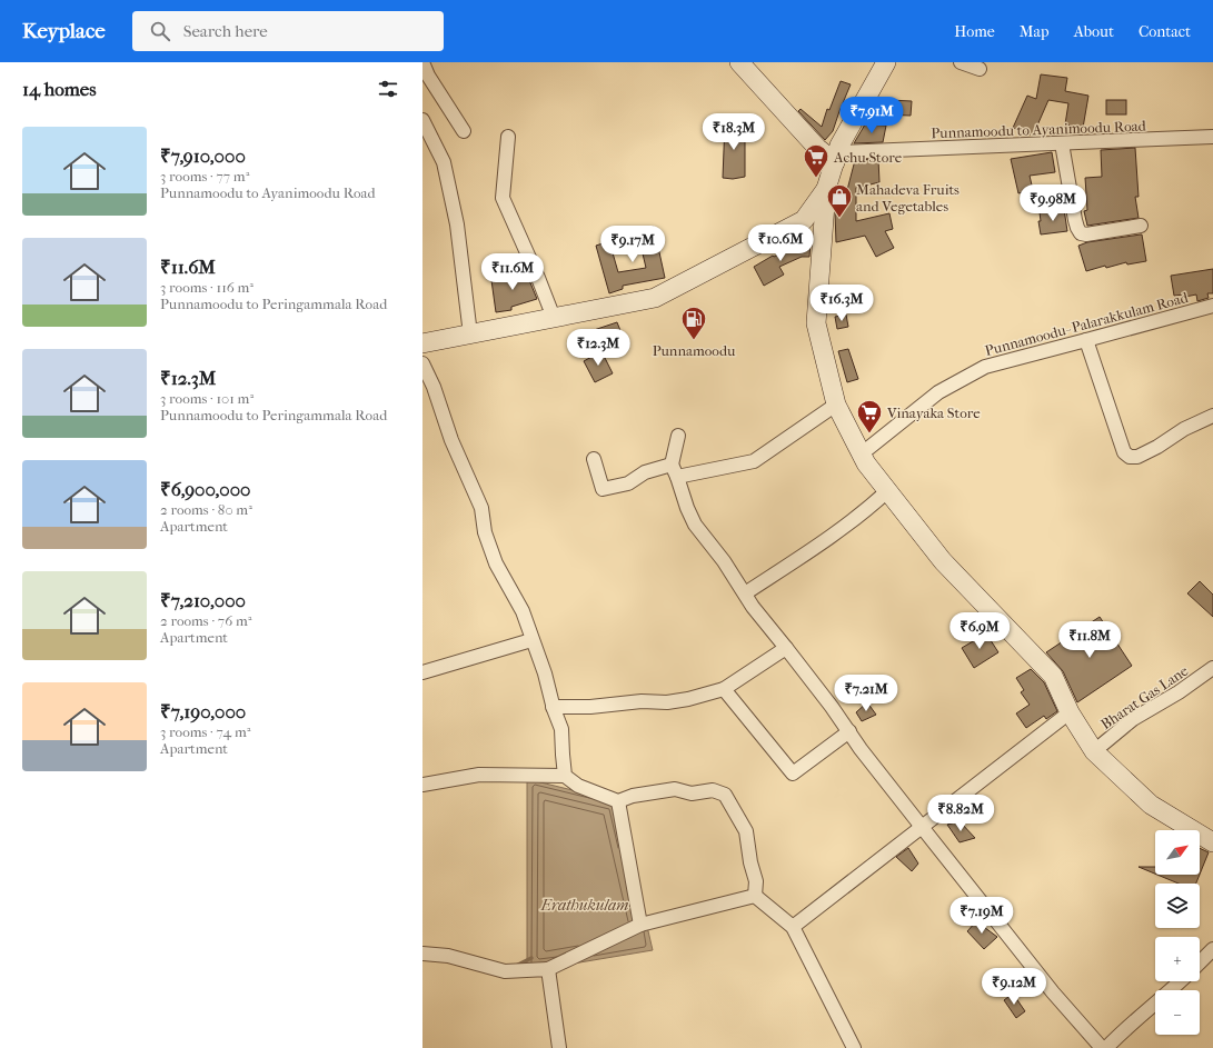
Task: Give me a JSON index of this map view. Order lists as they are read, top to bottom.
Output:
{
  "streets": {
    "street": ["Punnamoodu to Ayanimoodu Road", "Punnamoodu- Palarakkulam Road", "Bharat Gas Lane"]
  },
  "water": ["Erathukulam"],
  "places": {
    "supermarket": ["Achu Store", "Vinayaka Store"],
    "shop": ["Mahadeva Fruits and Vegetables"],
    "fuel station": ["Punnamoodu"]
  },
  "north": "top right",
  "page": {
    "header": "Keyplace",
    "search": "Search here",
    "nav": [
      "Home",
      "Map",
      "About",
      "Contact"
    ],
    "heading": "14 homes",
    "price": [
      "₹7.91M",
      "₹18.3M",
      "₹9.98M",
      "₹10.6M",
      "₹9.17M",
      "₹11.6M",
      "₹16.3M",
      "₹12.3M",
      "₹6.9M",
      "₹11.8M",
      "₹7.21M",
      "₹8.82M",
      "₹7.19M",
      "₹9.12M"
    ],
    "list": [
      {
        "name": "₹7,910,000",
        "note": "3 rooms · 77 m² · Punnamoodu to Ayanimoodu Road"
      },
      {
        "name": "₹11.6M",
        "note": "3 rooms · 116 m² · Punnamoodu to Peringammala Road"
      },
      {
        "name": "₹12.3M",
        "note": "3 rooms · 101 m² · Punnamoodu to Peringammala Road"
      },
      {
        "name": "₹6,900,000",
        "note": "2 rooms · 80 m² · Apartment"
      },
      {
        "name": "₹7,210,000",
        "note": "2 rooms · 76 m² · Apartment"
      },
      {
        "name": "₹7,190,000",
        "note": "3 rooms · 74 m² · Apartment"
      }
    ],
    "map_buttons": ["+", "−"]
  }
}
